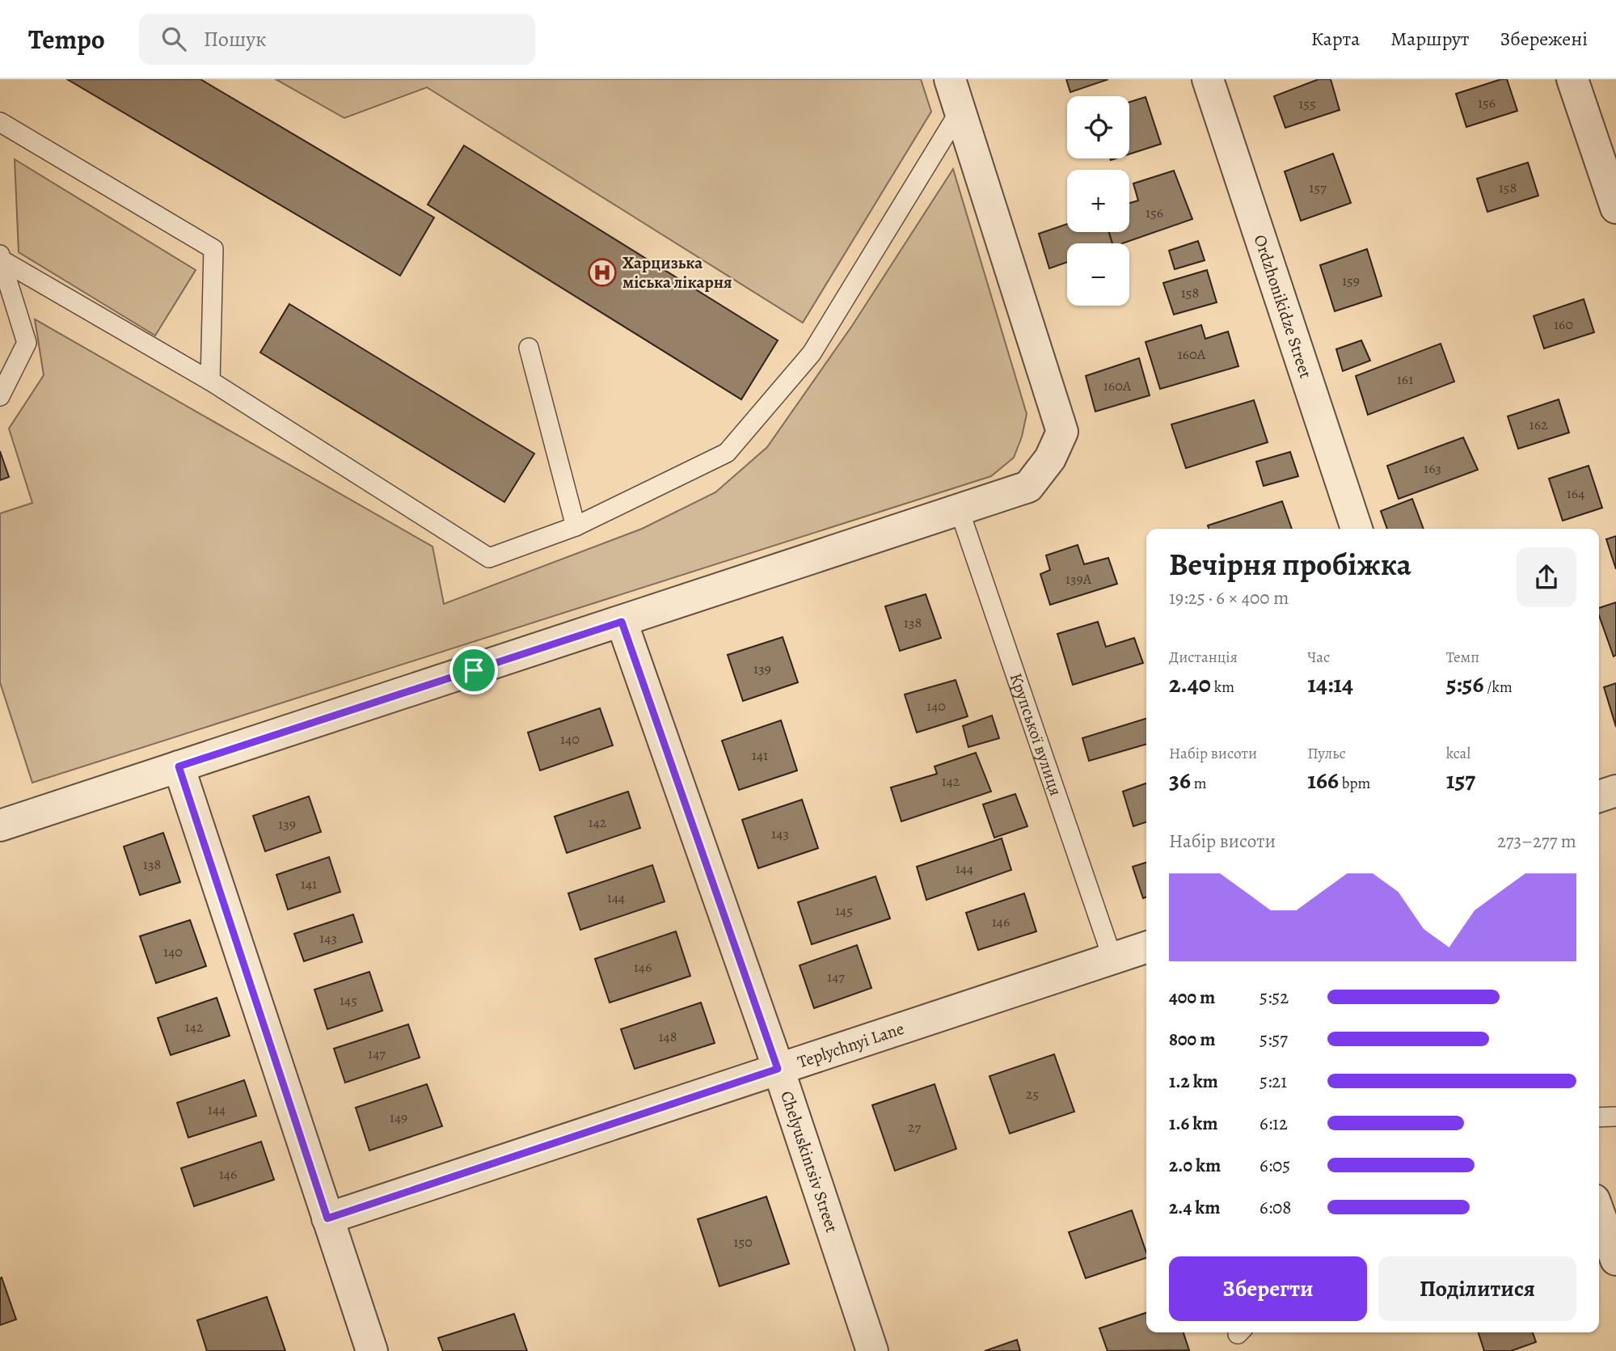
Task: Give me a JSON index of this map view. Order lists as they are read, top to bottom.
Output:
{
  "streets": {
    "street": ["Ordzhonikidze Street", "Teplychnyi Lane", "Chelyuskintsiv Street"],
    "lane": ["Крупської вулиця"]
  },
  "crossings": [
    ["Крупської вулиця", "Teplychnyi Lane"],
    ["Teplychnyi Lane", "Chelyuskintsiv Street"]
  ],
  "places": {
    "hospital": ["Харцизька міська лікарня"]
  },
  "house_numbers": [
    "156",
    "155",
    "157",
    "158",
    "156",
    "159",
    "158",
    "160",
    "160А",
    "161",
    "160А",
    "162",
    "163",
    "164",
    "139А",
    "138",
    "139",
    "140",
    "140",
    "141",
    "142",
    "142",
    "139",
    "143",
    "138",
    "144",
    "141",
    "144",
    "145",
    "146",
    "143",
    "140",
    "146",
    "147",
    "145",
    "142",
    "148",
    "147",
    "25",
    "144",
    "149",
    "27",
    "146",
    "150"
  ],
  "page": {
    "header": "Tempo",
    "search": "Пошук",
    "nav": ["Карта", "Маршрут", "Збережені"],
    "map_buttons": ["+", "−"],
    "heading": ["Вечірня пробіжка", "19:25 · 6 × 400 m"],
    "stats": [
      ["Дистанція", "2.40 km"],
      ["Час", "14:14"],
      ["Темп", "5:56 /km"],
      ["Набір висоти", "36 m"],
      ["Пульс", "166 bpm"],
      ["kcal", "157"]
    ],
    "chart": ["Набір висоти", "273–277 m"],
    "list": [
      {
        "name": "400 m",
        "note": "5:52"
      },
      {
        "name": "800 m",
        "note": "5:57"
      },
      {
        "name": "1.2 km",
        "note": "5:21"
      },
      {
        "name": "1.6 km",
        "note": "6:12"
      },
      {
        "name": "2.0 km",
        "note": "6:05"
      },
      {
        "name": "2.4 km",
        "note": "6:08"
      }
    ],
    "buttons": ["Зберегти", "Поділитися"]
  }
}
